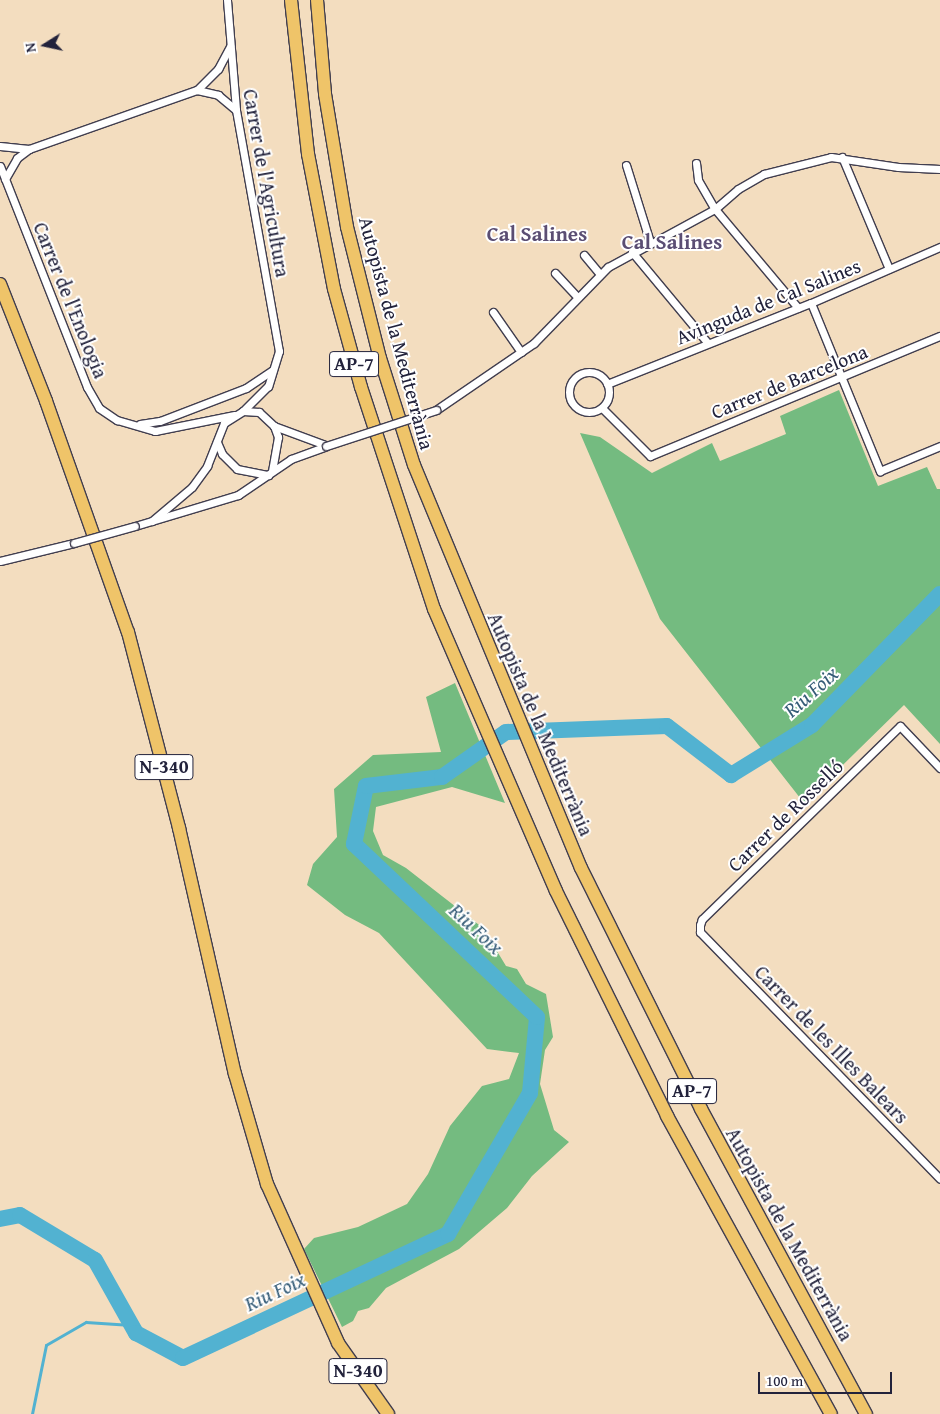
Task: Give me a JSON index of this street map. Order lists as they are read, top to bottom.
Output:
{
  "streets": {
    "highway": ["Autopista de la Mediterrània", "AP-7", "N-340"],
    "street": [
      "Carrer de l'Agricultura",
      "Carrer de l'Enologia",
      "Avinguda de Cal Salines",
      "Carrer de Barcelona",
      "Carrer de Rosselló",
      "Carrer de les Illes Balears"
    ]
  },
  "crossings": [
    ["Carrer de l'Agricultura", "Carrer de l'Enologia"],
    ["Avinguda de Cal Salines", "Carrer de Barcelona"],
    ["Carrer de Rosselló", "Carrer de les Illes Balears"]
  ],
  "districts": ["Cal Salines", "Cal Salines"],
  "water": ["Riu Foix"],
  "scale_bar": "100 m",
  "north": "left"
}
